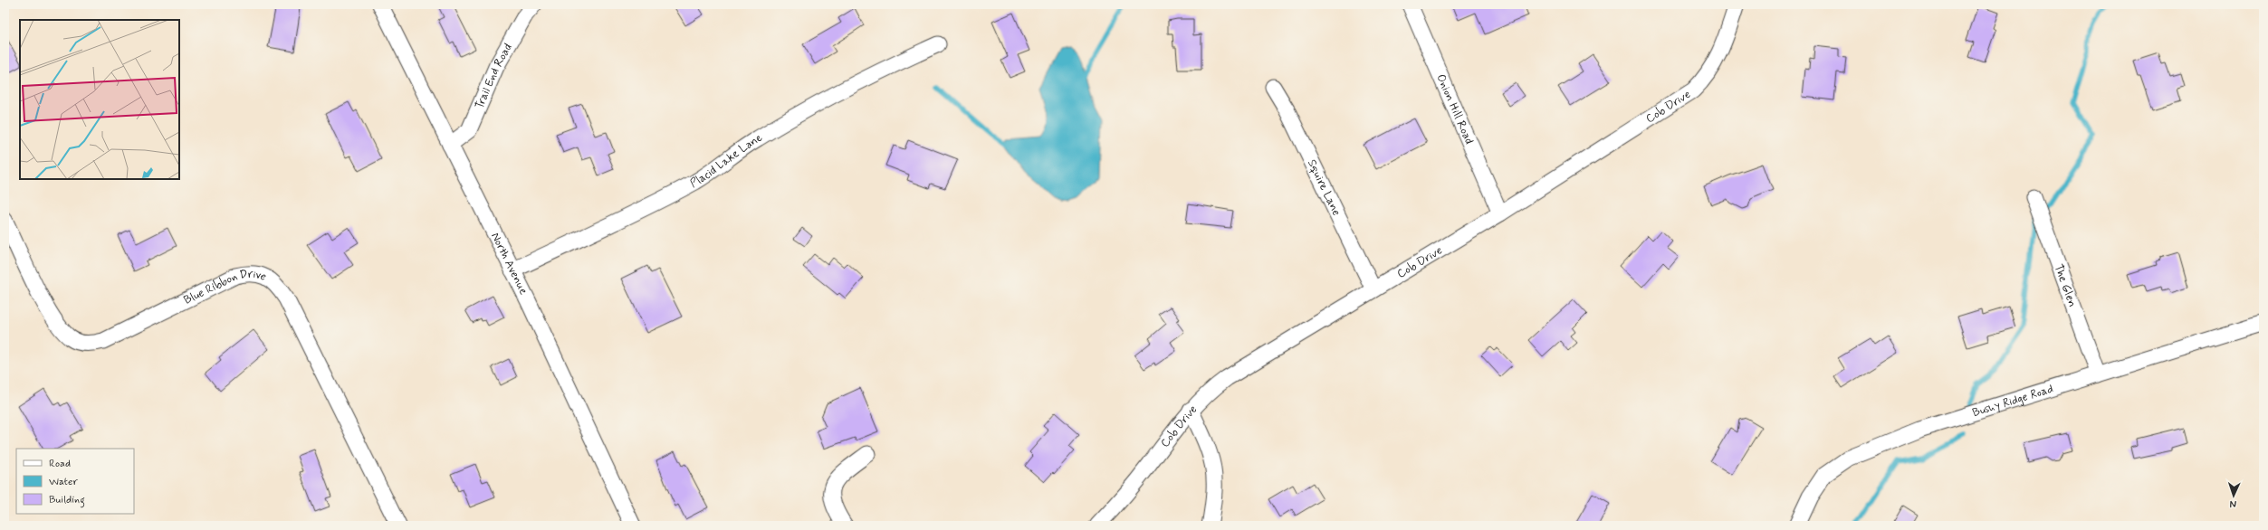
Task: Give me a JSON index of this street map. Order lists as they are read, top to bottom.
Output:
{
  "streets": {
    "street": [
      "Trail End Road",
      "Cob Drive",
      "Onion Hill Road",
      "Placid Lake Lane",
      "Squire Lane",
      "North Avenue",
      "The Glen",
      "Blue Ribbon Drive",
      "Bushy Ridge Road"
    ]
  },
  "crossings": [
    ["Trail End Road", "North Avenue"],
    ["Cob Drive", "Onion Hill Road"],
    ["Cob Drive", "Squire Lane"],
    ["Placid Lake Lane", "North Avenue"],
    ["The Glen", "Bushy Ridge Road"]
  ],
  "legend": ["Road", "Water", "Building"],
  "north": "bottom"
}
